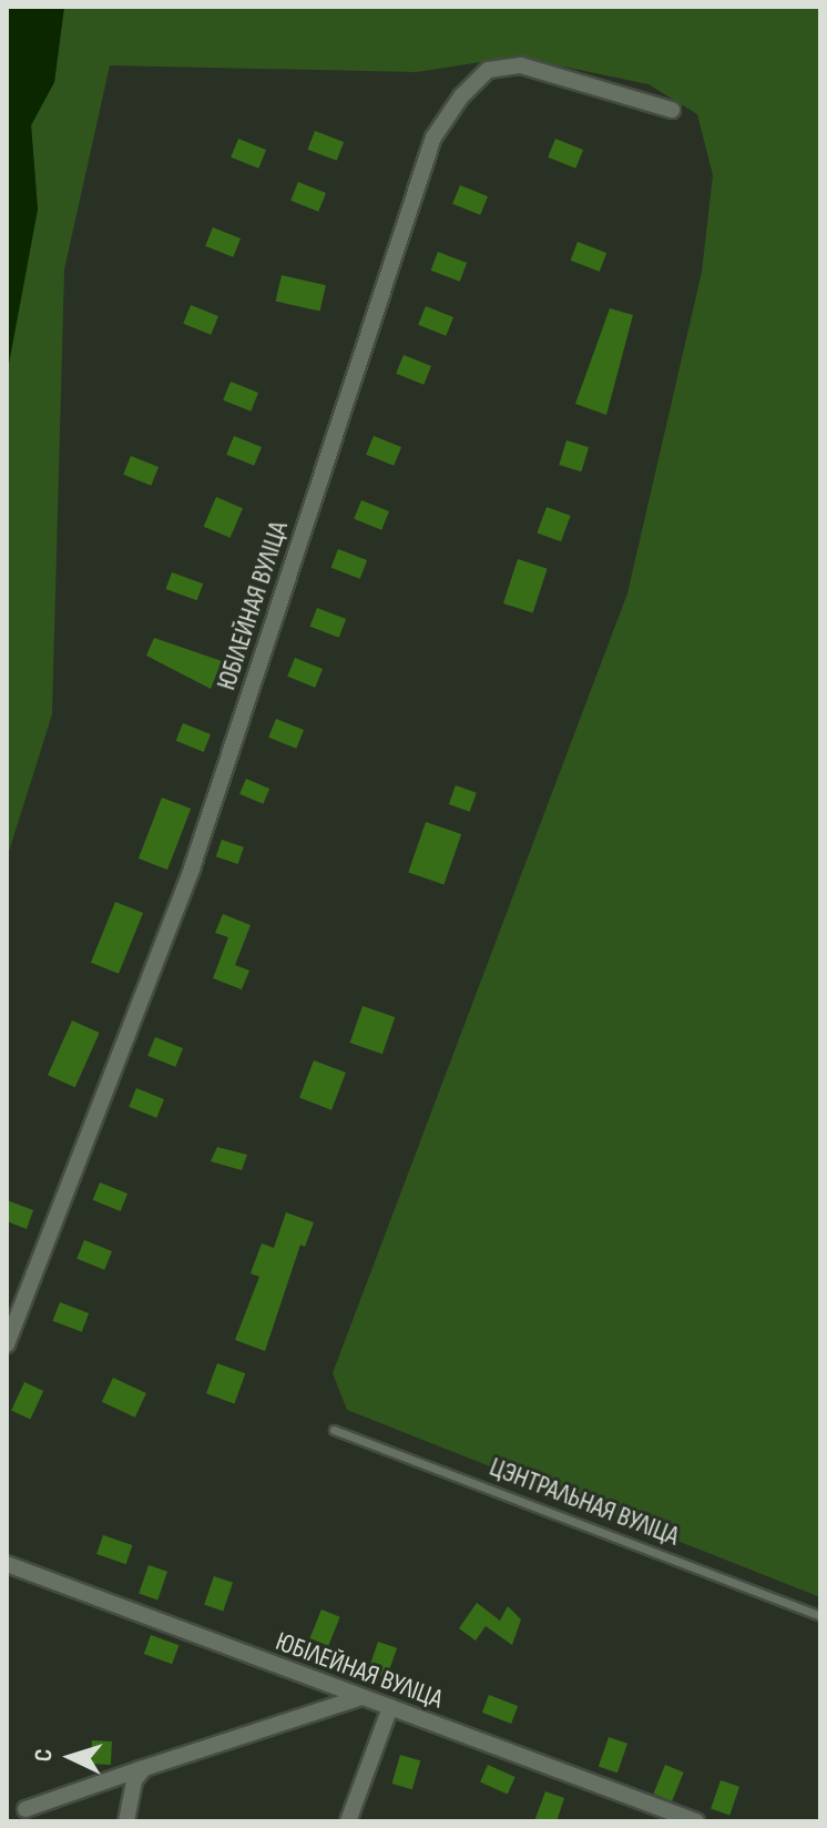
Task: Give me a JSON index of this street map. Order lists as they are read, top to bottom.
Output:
{
  "streets": {
    "street": ["ЮБІЛЕЙНАЯ ВУЛІЦА"],
    "lane": ["ЦЭНТРАЛЬНАЯ ВУЛІЦА"]
  },
  "north": "left"
}
